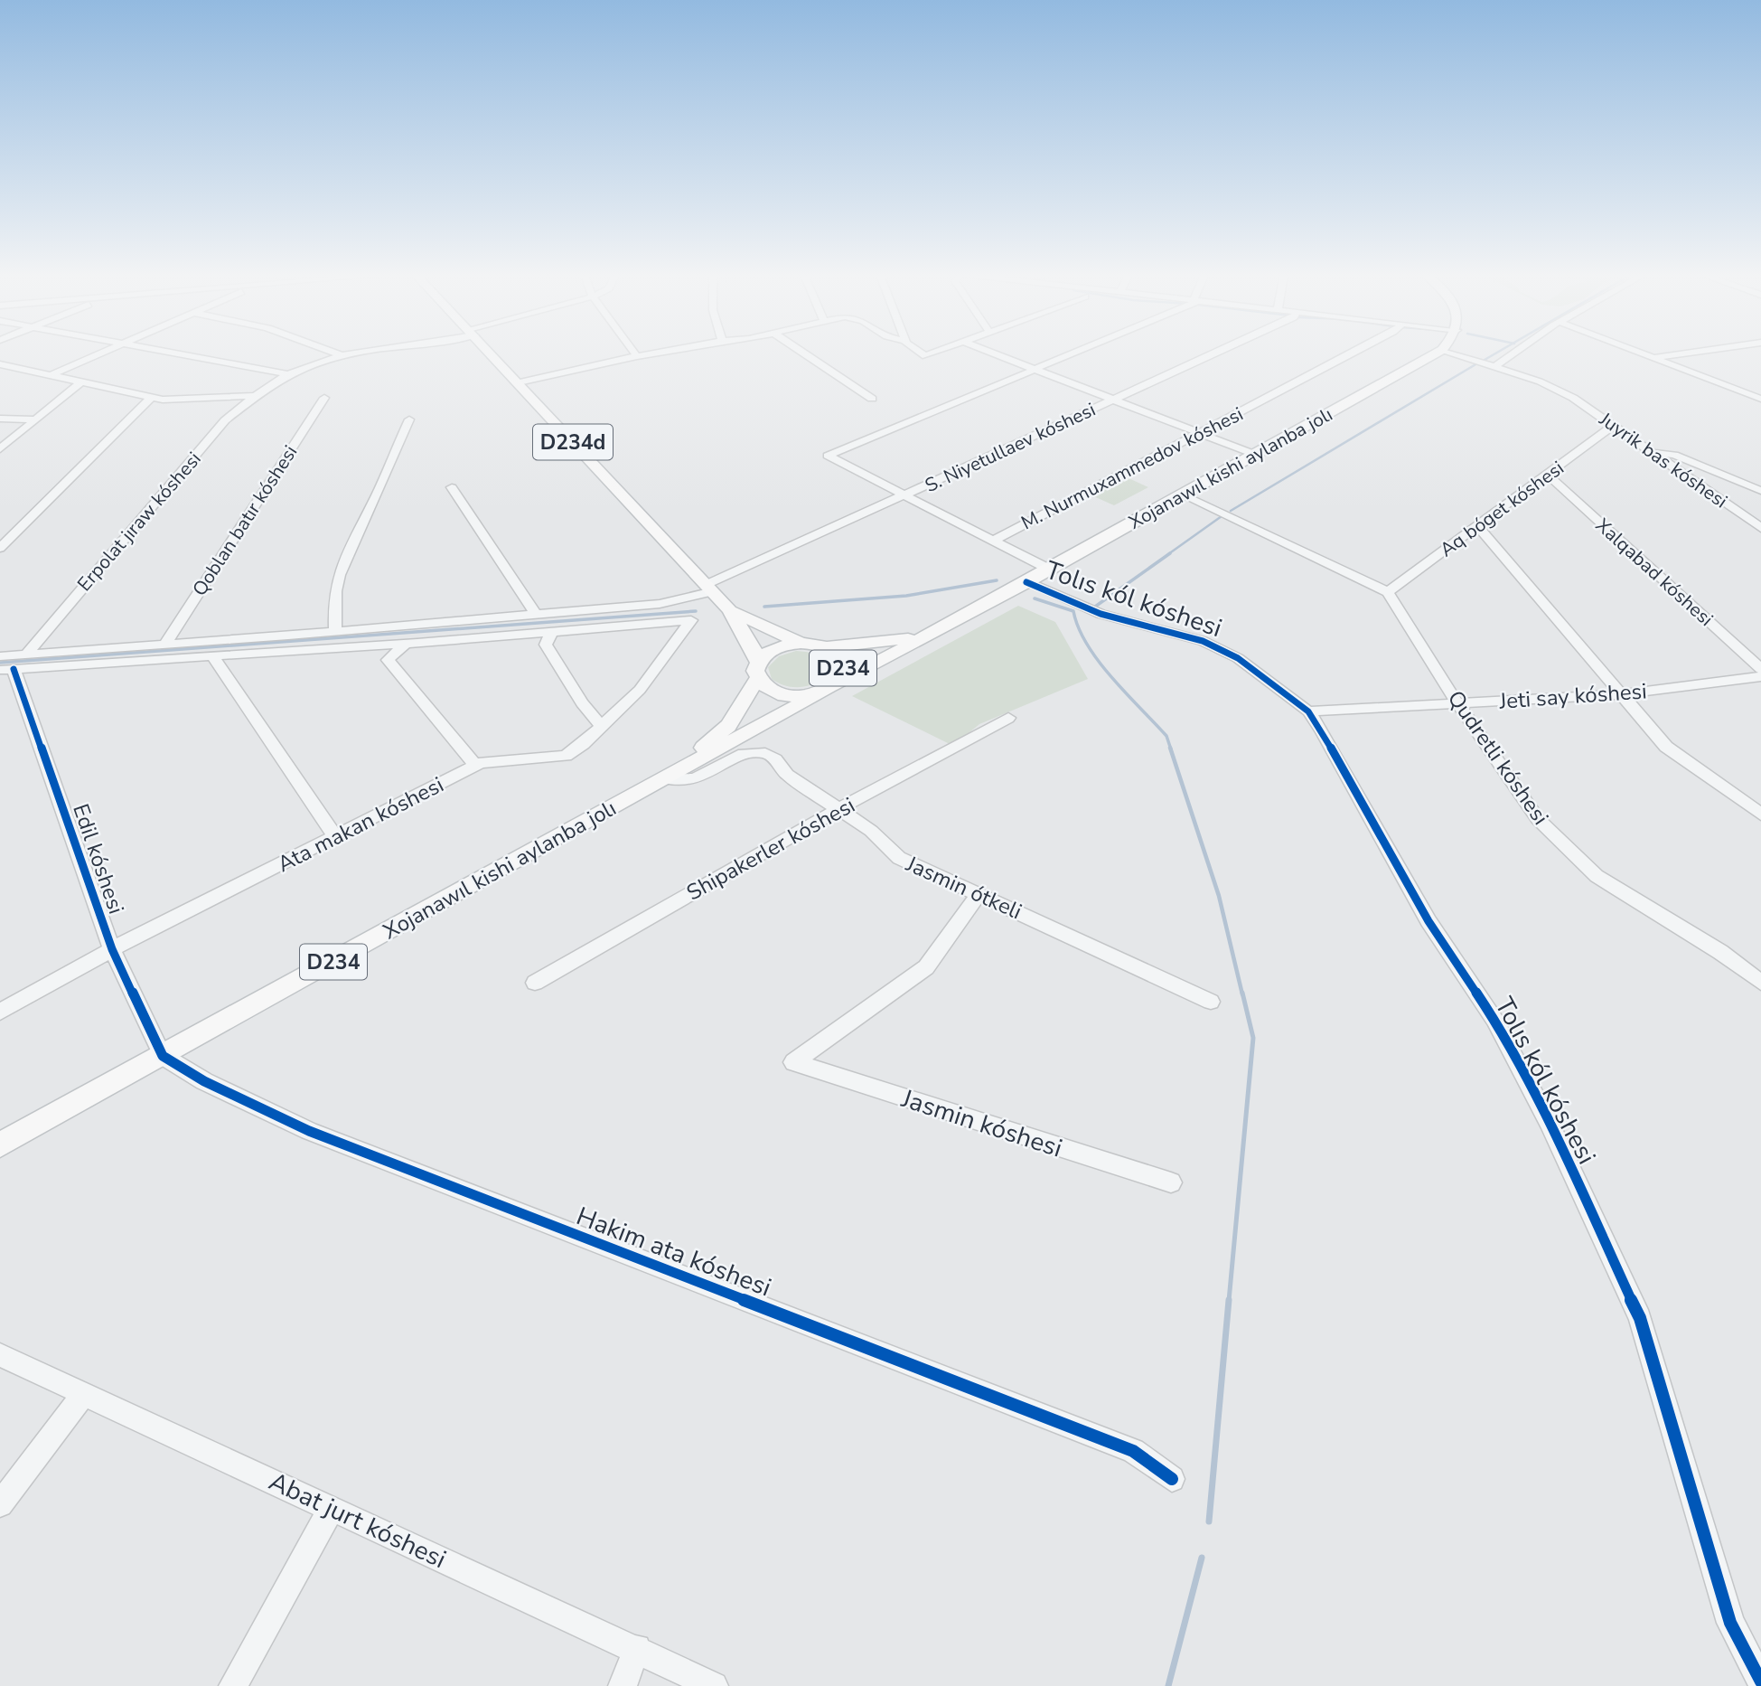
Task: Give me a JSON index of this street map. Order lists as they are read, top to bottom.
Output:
{
  "streets": {
    "main road": ["D234d", "Xojanawıl kishi aylanba jolı", "D234"],
    "street": [
      "S. Niyetullaev kóshesi",
      "Juyrik bas kóshesi",
      "M. Nurmuxammedov kóshesi",
      "Aq bóget kóshesi",
      "Qoblan batır kóshesi",
      "Erpolat jıraw kóshesi",
      "Xalqabad kóshesi",
      "Tolıs kól kóshesi",
      "Jeti say kóshesi",
      "Qudretli kóshesi",
      "Ata makan kóshesi",
      "Shipakerler kóshesi",
      "Edil kóshesi",
      "Jasmin ótkeli",
      "Jasmin kóshesi",
      "Hakim ata kóshesi",
      "Abat jurt kóshesi"
    ]
  },
  "crossings": [
    ["D234d", "S. Niyetullaev kóshesi"],
    ["D234d", "Xojanawıl kishi aylanba jolı"],
    ["D234d", "D234"],
    ["S. Niyetullaev kóshesi", "Qoblan batır kóshesi"],
    ["S. Niyetullaev kóshesi", "Erpolat jıraw kóshesi"],
    ["Juyrik bas kóshesi", "Aq bóget kóshesi"],
    ["Xojanawıl kishi aylanba jolı", "Tolıs kól kóshesi"],
    ["Xojanawıl kishi aylanba jolı", "D234"],
    ["Xojanawıl kishi aylanba jolı", "Edil kóshesi"],
    ["Xojanawıl kishi aylanba jolı", "Jasmin ótkeli"],
    ["Xojanawıl kishi aylanba jolı", "Hakim ata kóshesi"],
    ["Aq bóget kóshesi", "Xalqabad kóshesi"],
    ["Aq bóget kóshesi", "Qudretli kóshesi"],
    ["Tolıs kól kóshesi", "Jeti say kóshesi"],
    ["Jeti say kóshesi", "Qudretli kóshesi"],
    ["Ata makan kóshesi", "Edil kóshesi"],
    ["Shipakerler kóshesi", "Jasmin ótkeli"],
    ["Edil kóshesi", "Hakim ata kóshesi"],
    ["Jasmin ótkeli", "Jasmin kóshesi"]
  ]
}
